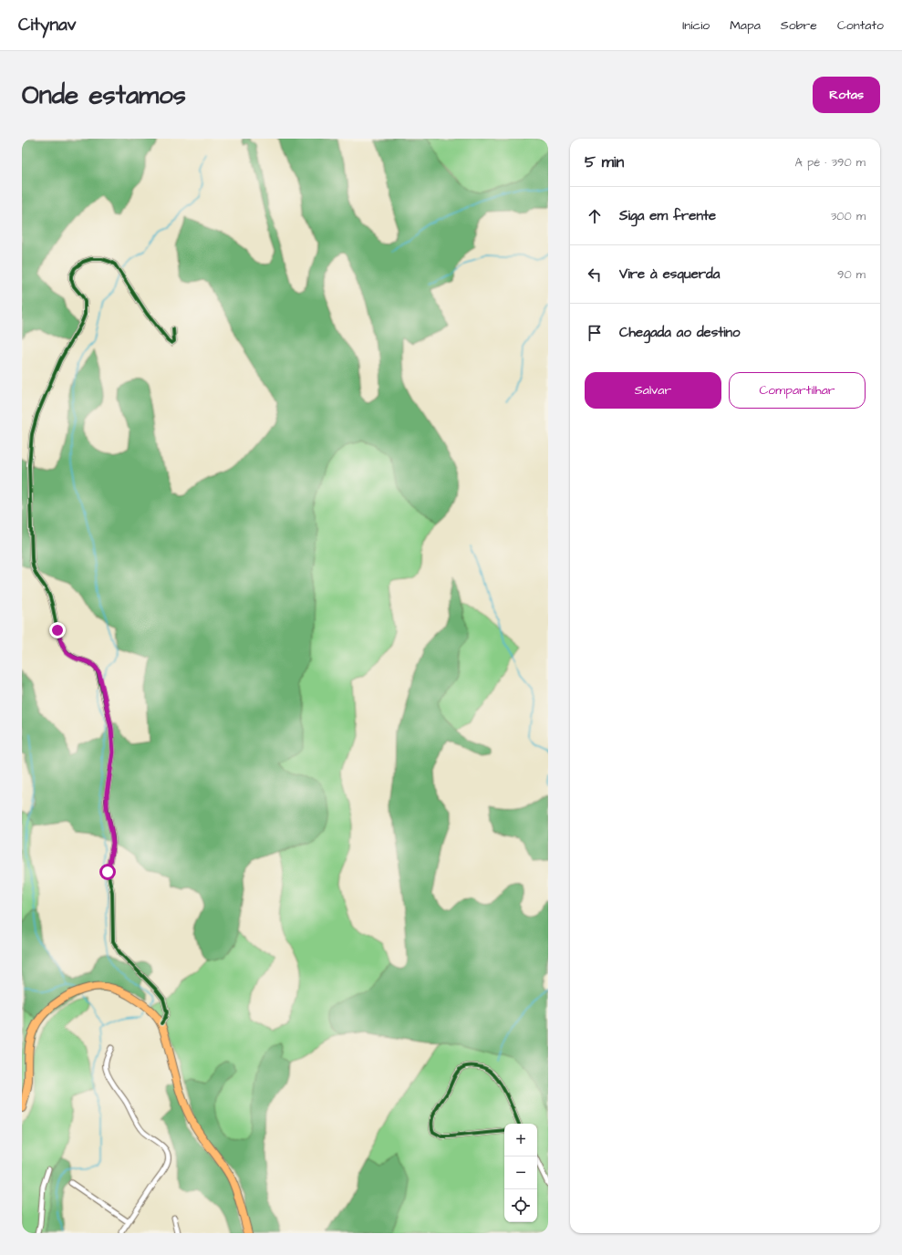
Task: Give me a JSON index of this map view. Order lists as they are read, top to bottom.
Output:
{
  "page": {
    "header": "Citynav",
    "nav": [
      "Início",
      "Mapa",
      "Sobre",
      "Contato"
    ],
    "buttons": [
      "Rotas",
      ["Salvar", "Compartilhar"]
    ],
    "title": "Onde estamos",
    "heading": ["5 min", "A pé · 390 m"],
    "list": [
      ["Siga em frente", "300 m"],
      ["Vire à esquerda", "90 m"],
      "Chegada ao destino"
    ],
    "map_buttons": ["+", "−"]
  }
}
